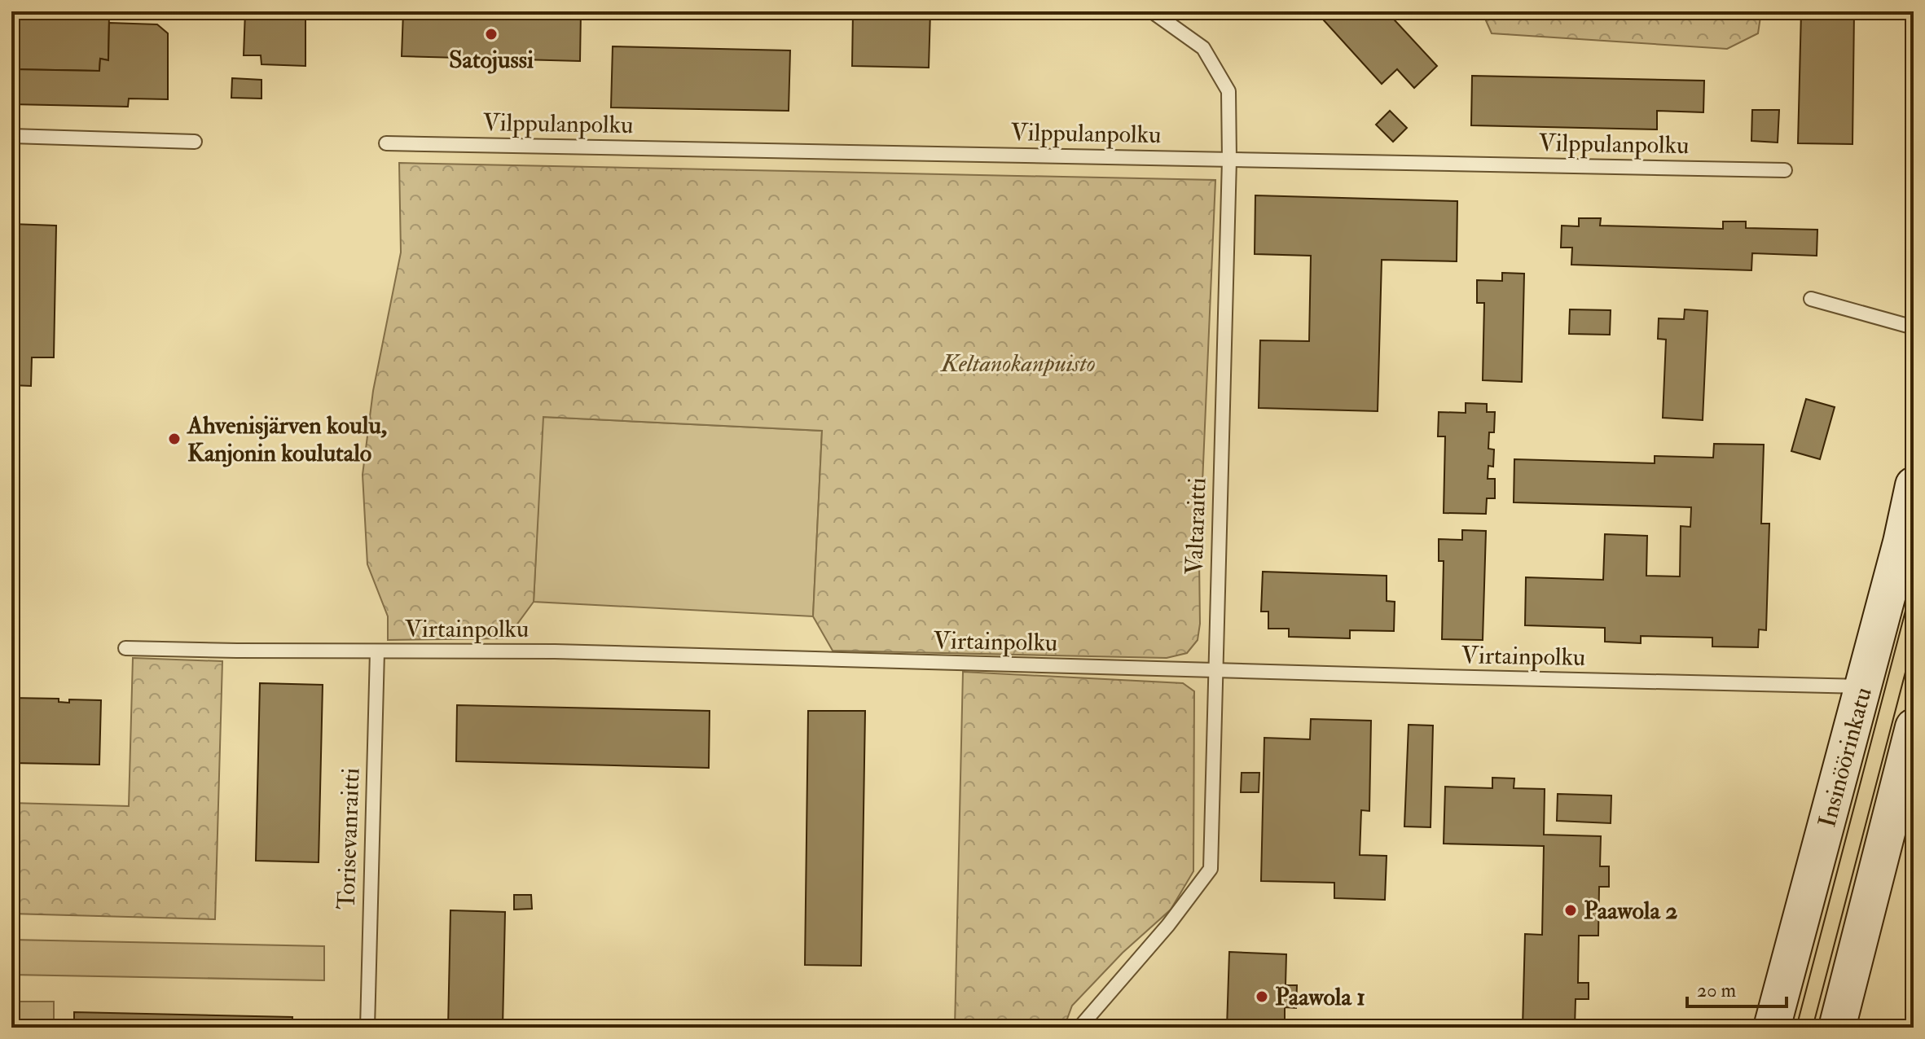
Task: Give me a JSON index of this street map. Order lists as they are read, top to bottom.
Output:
{
  "streets": {
    "main road": ["Insinöörinkatu"],
    "lane": [
      "Vilppulanpolku",
      "Valtaraitti",
      "Virtainpolku",
      "Torisevanraitti"
    ]
  },
  "crossings": [
    ["Vilppulanpolku", "Valtaraitti"],
    ["Valtaraitti", "Virtainpolku"],
    ["Virtainpolku", "Insinöörinkatu"],
    ["Virtainpolku", "Torisevanraitti"]
  ],
  "parks": ["Keltanokanpuisto"],
  "places": [
    "Satojussi",
    "Ahvenisjärven koulu, Kanjonin koulutalo",
    "Paawola 2",
    "Paawola 1"
  ],
  "scale_bar": "20 m"
}
